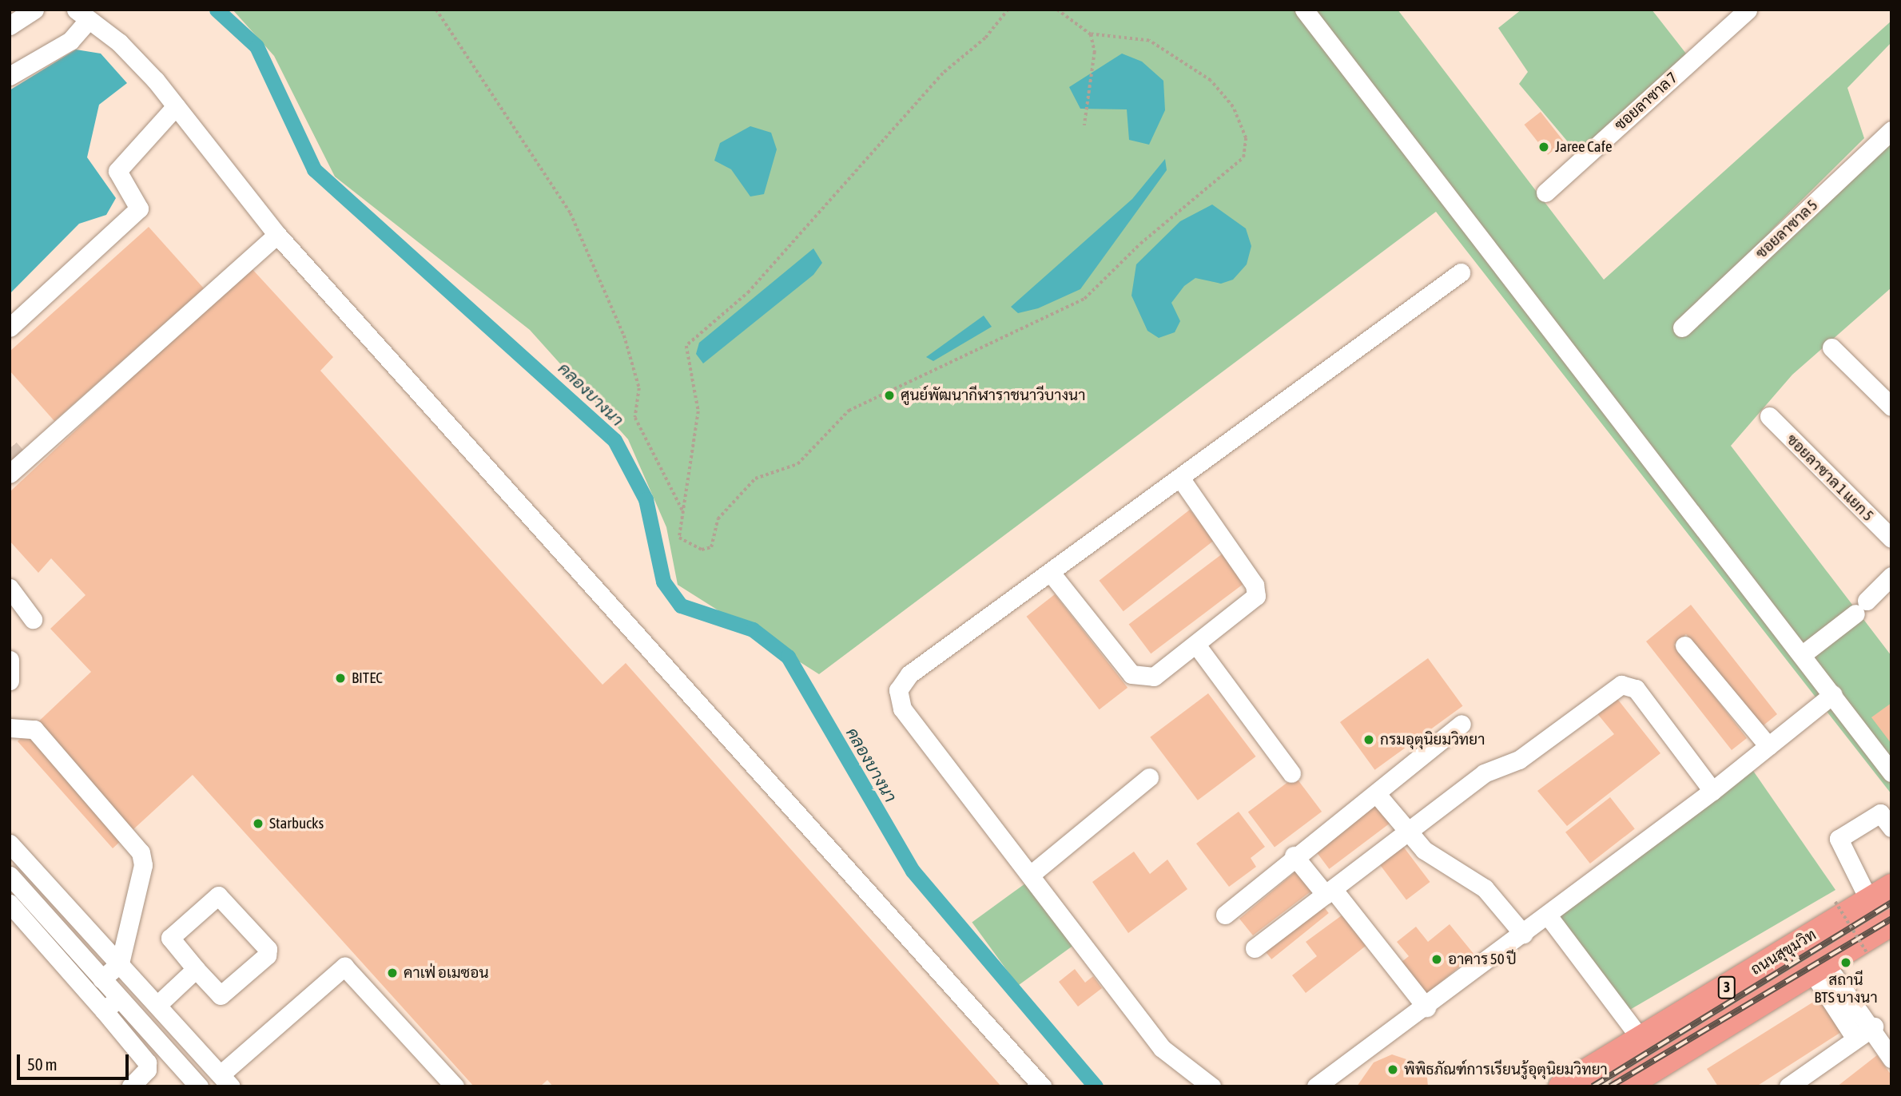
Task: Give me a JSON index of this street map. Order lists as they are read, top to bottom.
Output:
{
  "streets": {
    "highway": ["ถนนสุขุมวิท", "3"],
    "street": ["ซอยลาซาล 7", "ซอยลาซาล 5", "ซอยลาซาล 1 แยก 5"]
  },
  "water": ["คลองบางนา"],
  "places": [
    "Jaree Cafe",
    "ศูนย์พัฒนากีฬาราชนาวีบางนา",
    "BITEC",
    "กรมอุตุนิยมวิทยา",
    "Starbucks",
    "อาคาร 50 ปี",
    "สถานี BTS บางนา",
    "คาเฟ่ อเมซอน",
    "พิพิธภัณฑ์การเรียนรู้อุตุนิยมวิทยา"
  ],
  "scale_bar": "50 m"
}
